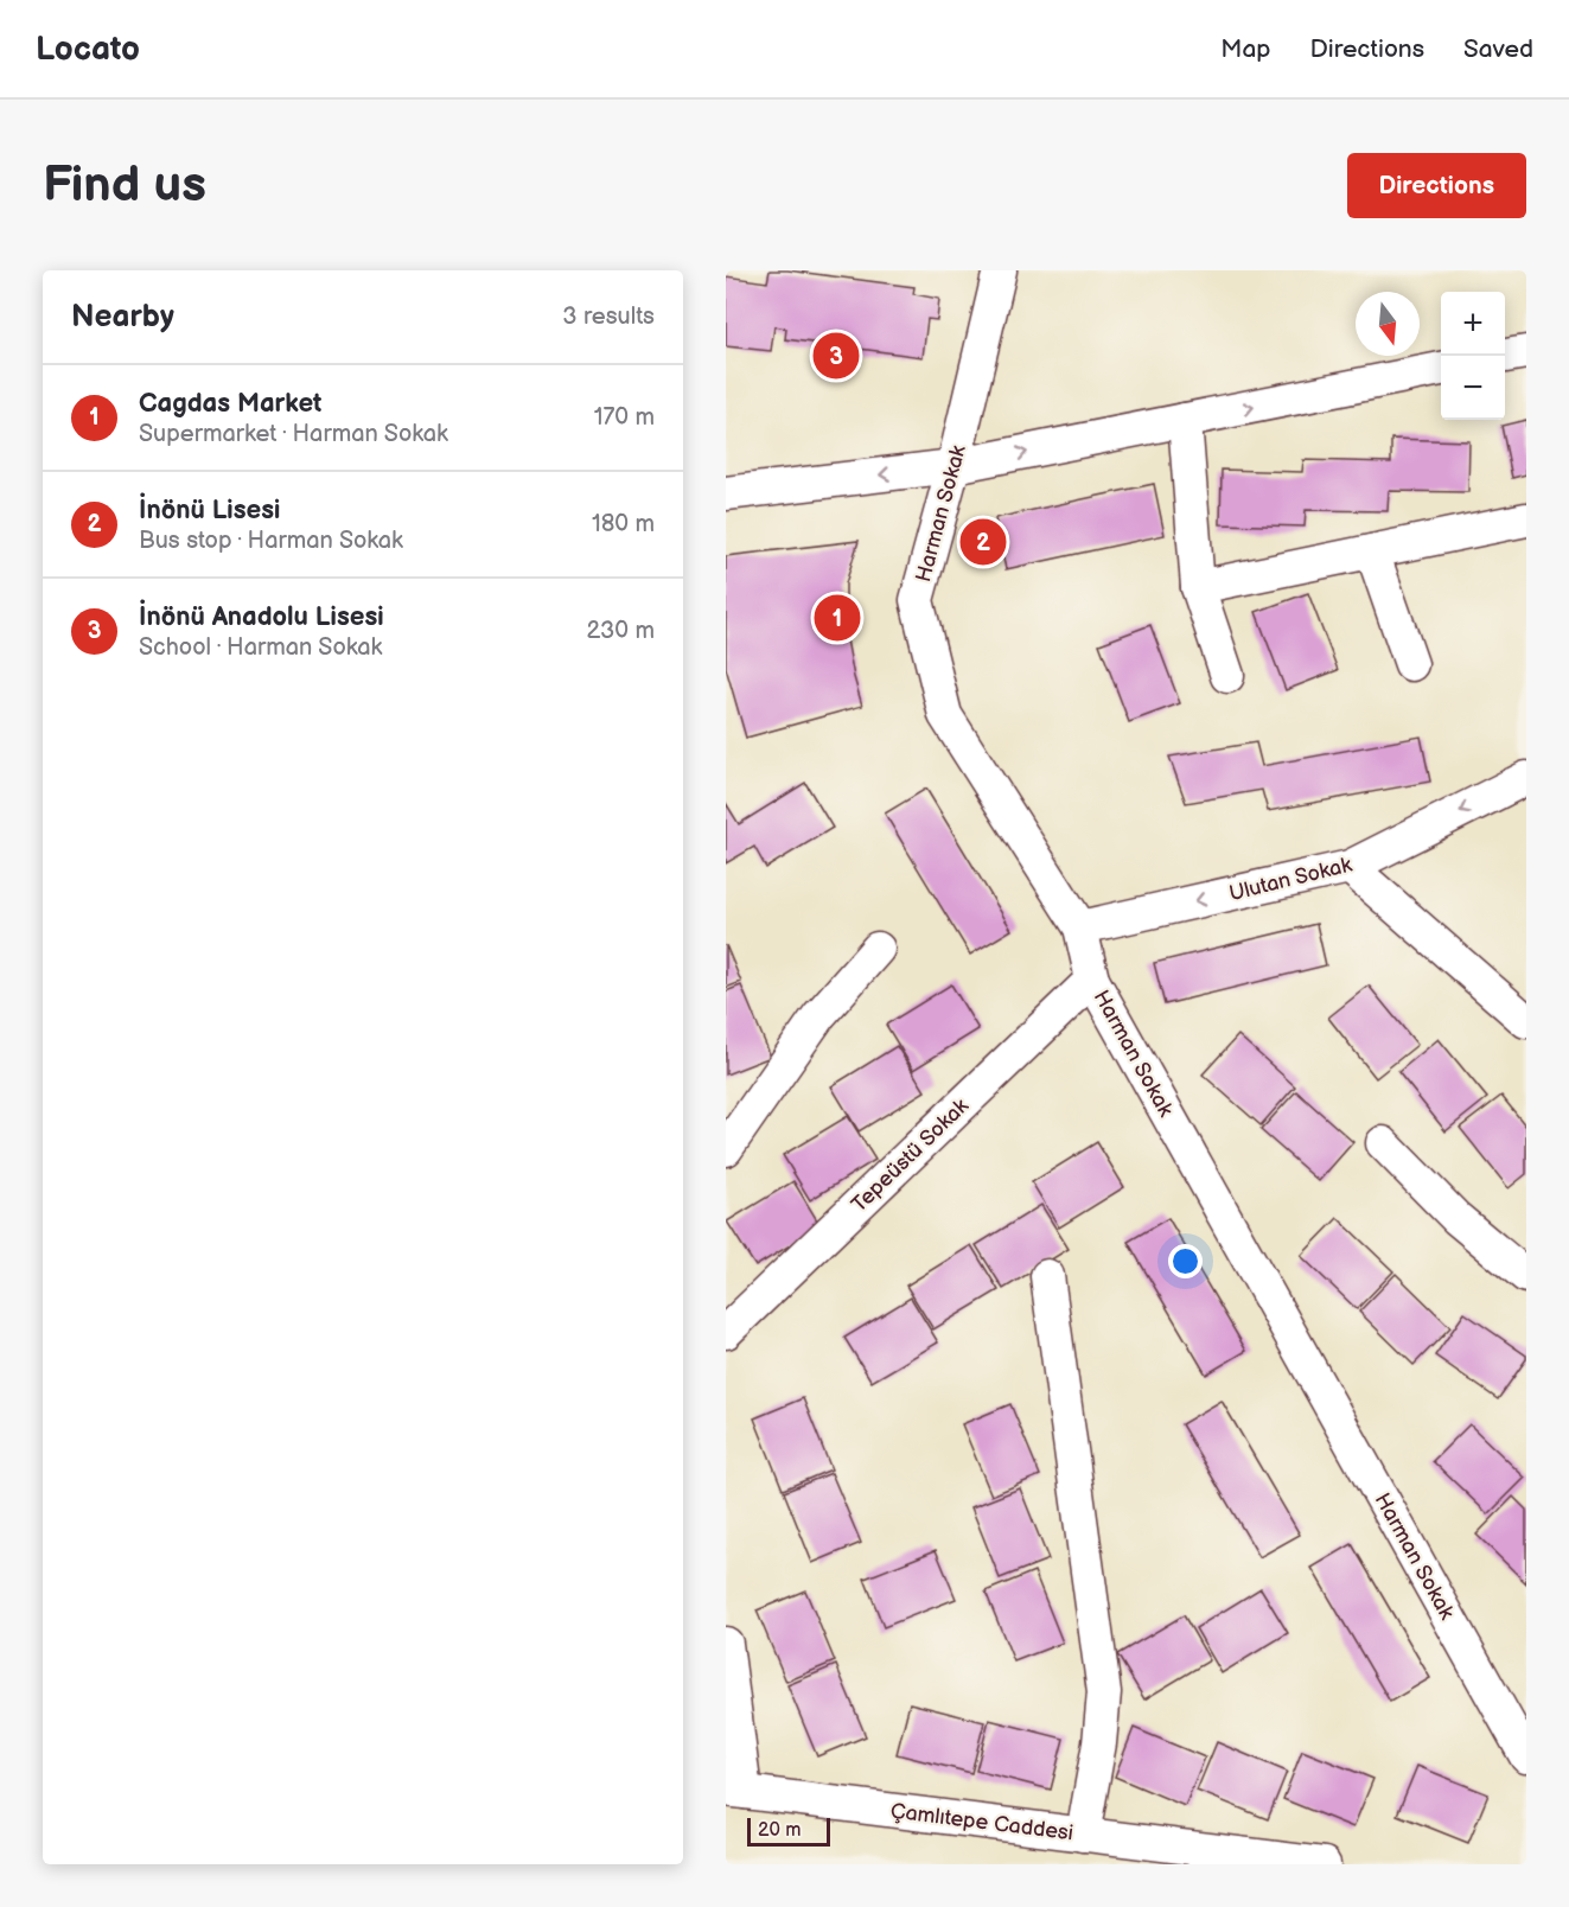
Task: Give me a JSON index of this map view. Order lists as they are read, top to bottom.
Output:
{
  "streets": {
    "street": [
      "Harman Sokak",
      "Ulutan Sokak",
      "Tepeüstü Sokak",
      "Çamlıtepe Caddesi"
    ]
  },
  "crossings": [
    ["Harman Sokak", "Ulutan Sokak"],
    ["Harman Sokak", "Tepeüstü Sokak"]
  ],
  "scale_bar": "20 m",
  "north": "bottom",
  "page": {
    "header": "Locato",
    "nav": ["Map", "Directions", "Saved"],
    "buttons": "Directions",
    "title": "Find us",
    "heading": ["Nearby", "3 results"],
    "map_buttons": ["+", "−"],
    "pins": ["3", "2", "1"],
    "list": [
      {
        "mark": "1",
        "name": "Cagdas Market",
        "note": "Supermarket · Harman Sokak",
        "value": "170 m"
      },
      {
        "mark": "2",
        "name": "İnönü Lisesi",
        "note": "Bus stop · Harman Sokak",
        "value": "180 m"
      },
      {
        "mark": "3",
        "name": "İnönü Anadolu Lisesi",
        "note": "School · Harman Sokak",
        "value": "230 m"
      }
    ],
    "scale": "20 m"
  }
}
